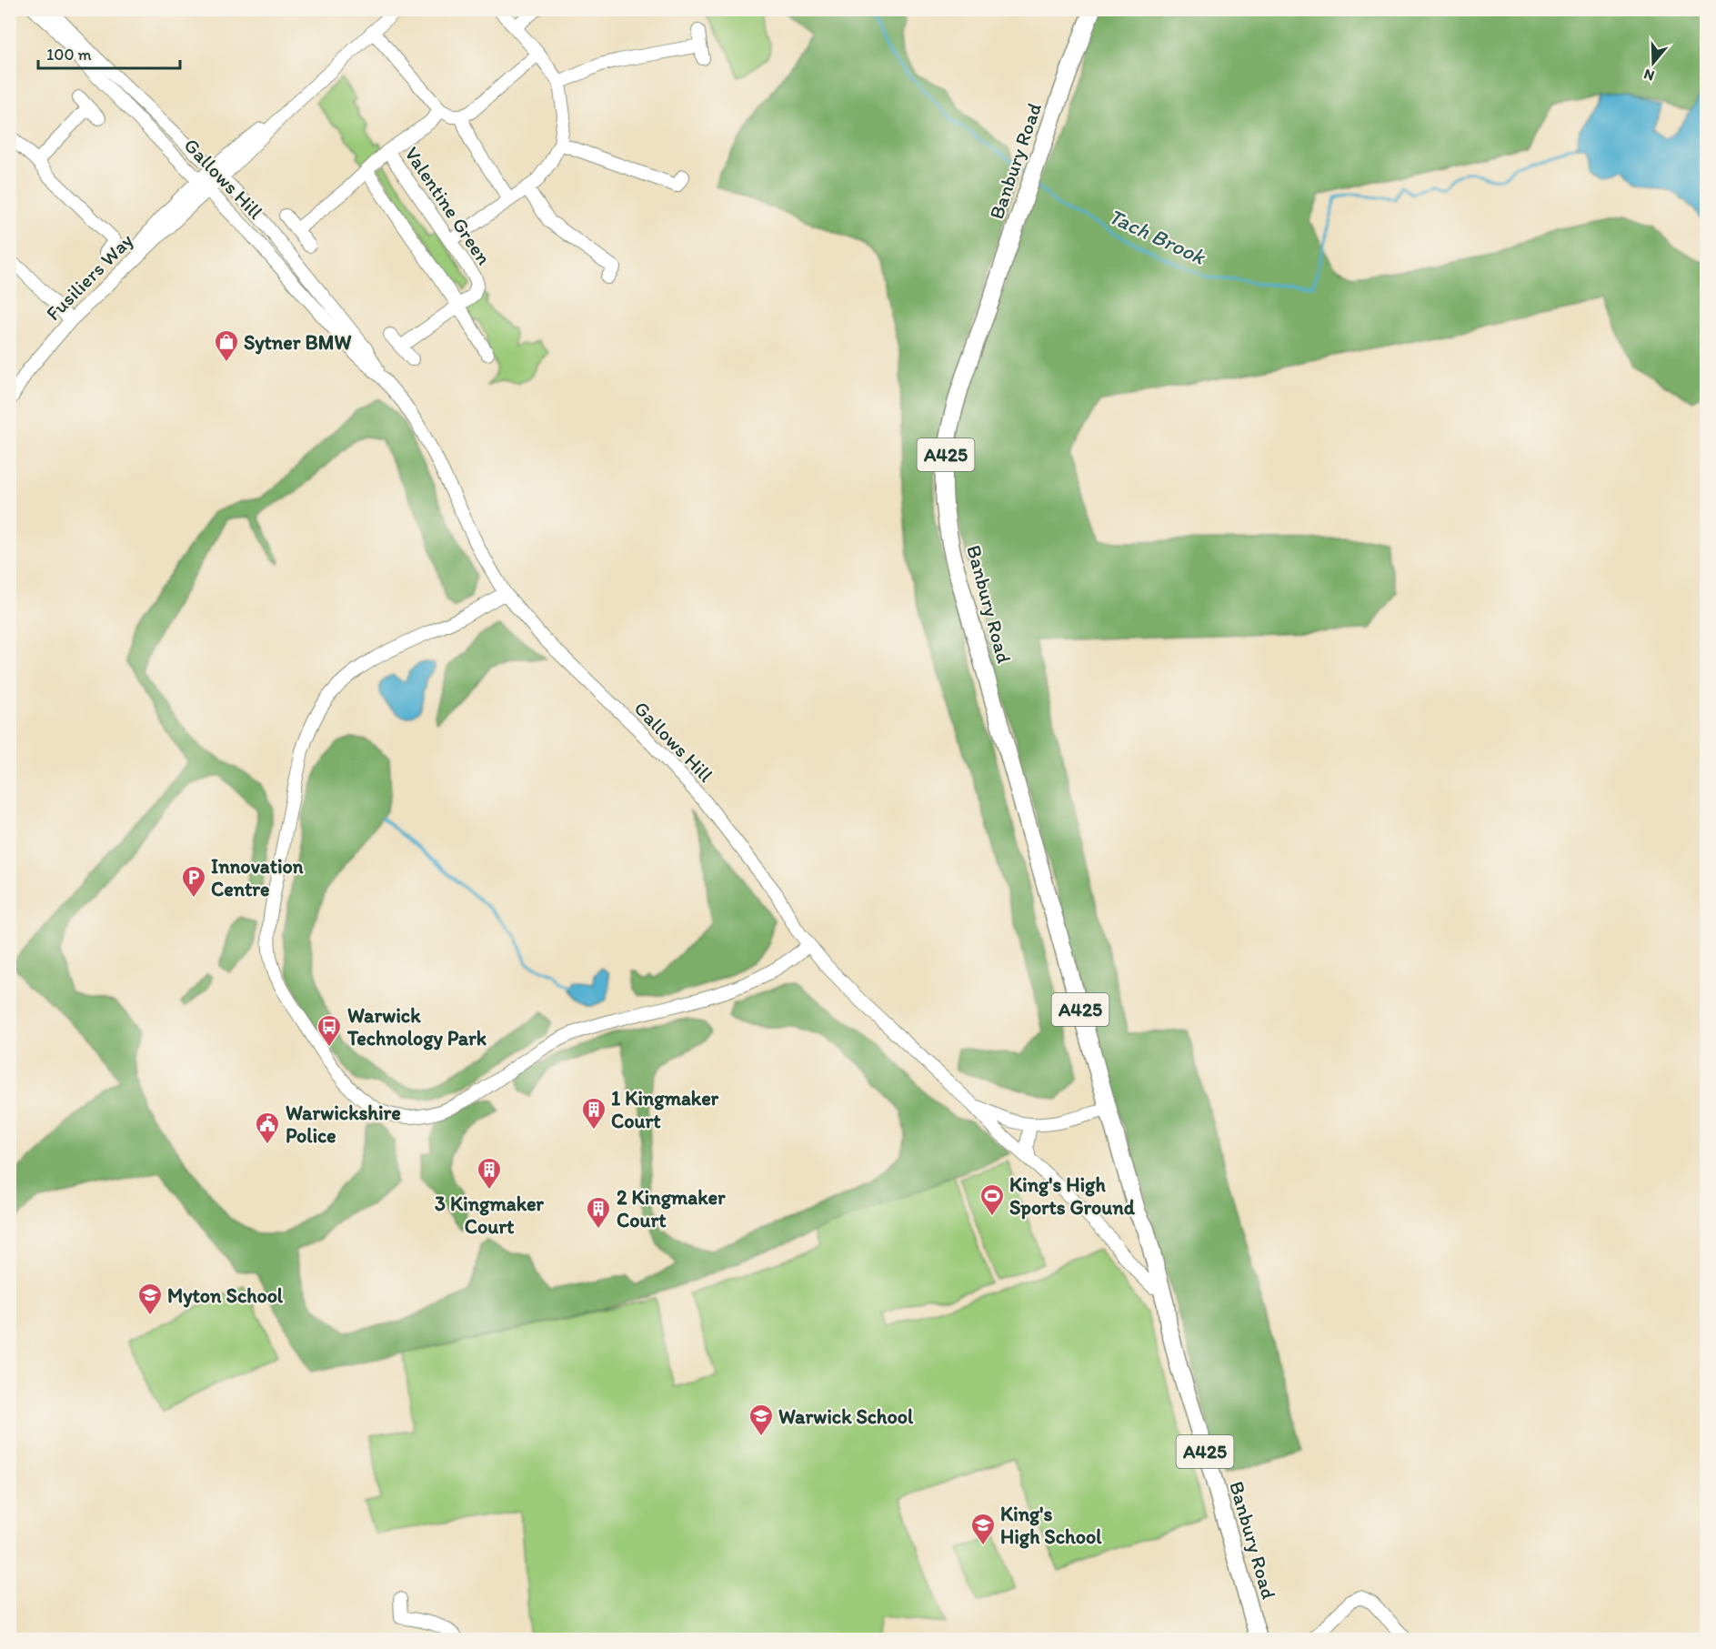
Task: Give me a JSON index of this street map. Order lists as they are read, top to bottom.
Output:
{
  "streets": {
    "main road": ["Banbury Road", "A425"],
    "street": ["Gallows Hill", "Valentine Green", "Fusiliers Way"]
  },
  "crossings": [
    ["Banbury Road", "Gallows Hill"],
    ["Gallows Hill", "Fusiliers Way"]
  ],
  "water": ["Tach Brook"],
  "places": {
    "shop": ["Sytner BMW"],
    "parking": ["Innovation Centre"],
    "bus stop": ["Warwick Technology Park"],
    "building": ["1 Kingmaker Court", "3 Kingmaker Court", "2 Kingmaker Court"],
    "public building": ["Warwickshire Police"],
    "sports": ["King's High Sports Ground"],
    "school or university": ["Myton School", "Warwick School", "King's High School"]
  },
  "scale_bar": "100 m",
  "north": "bottom"
}
